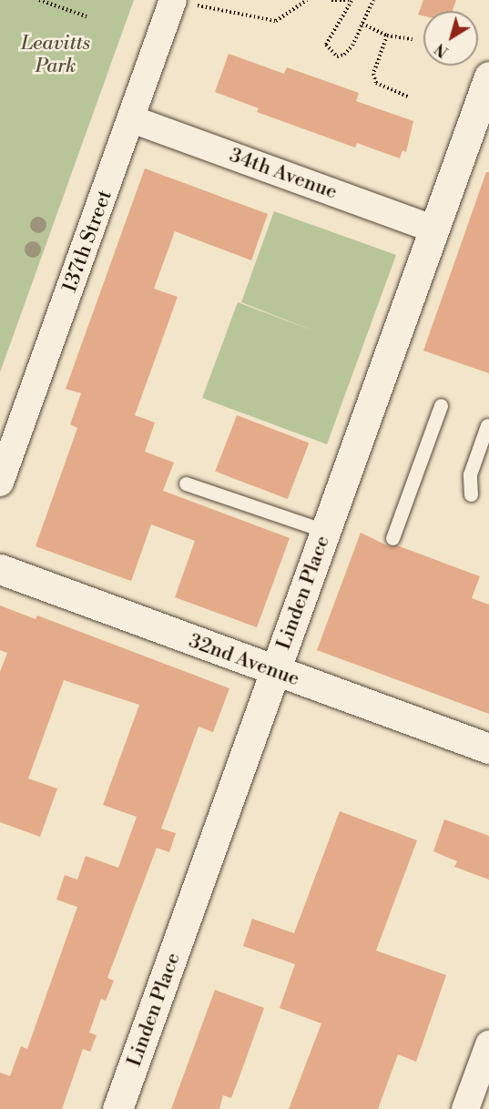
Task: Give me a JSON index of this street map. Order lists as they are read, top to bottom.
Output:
{
  "streets": {
    "main road": ["Linden Place", "32nd Avenue"],
    "street": ["34th Avenue", "137th Street"]
  },
  "crossings": [
    ["34th Avenue", "137th Street"],
    ["34th Avenue", "Linden Place"],
    ["Linden Place", "32nd Avenue"]
  ],
  "parks": ["Leavitts Park"],
  "north": "bottom left"
}
